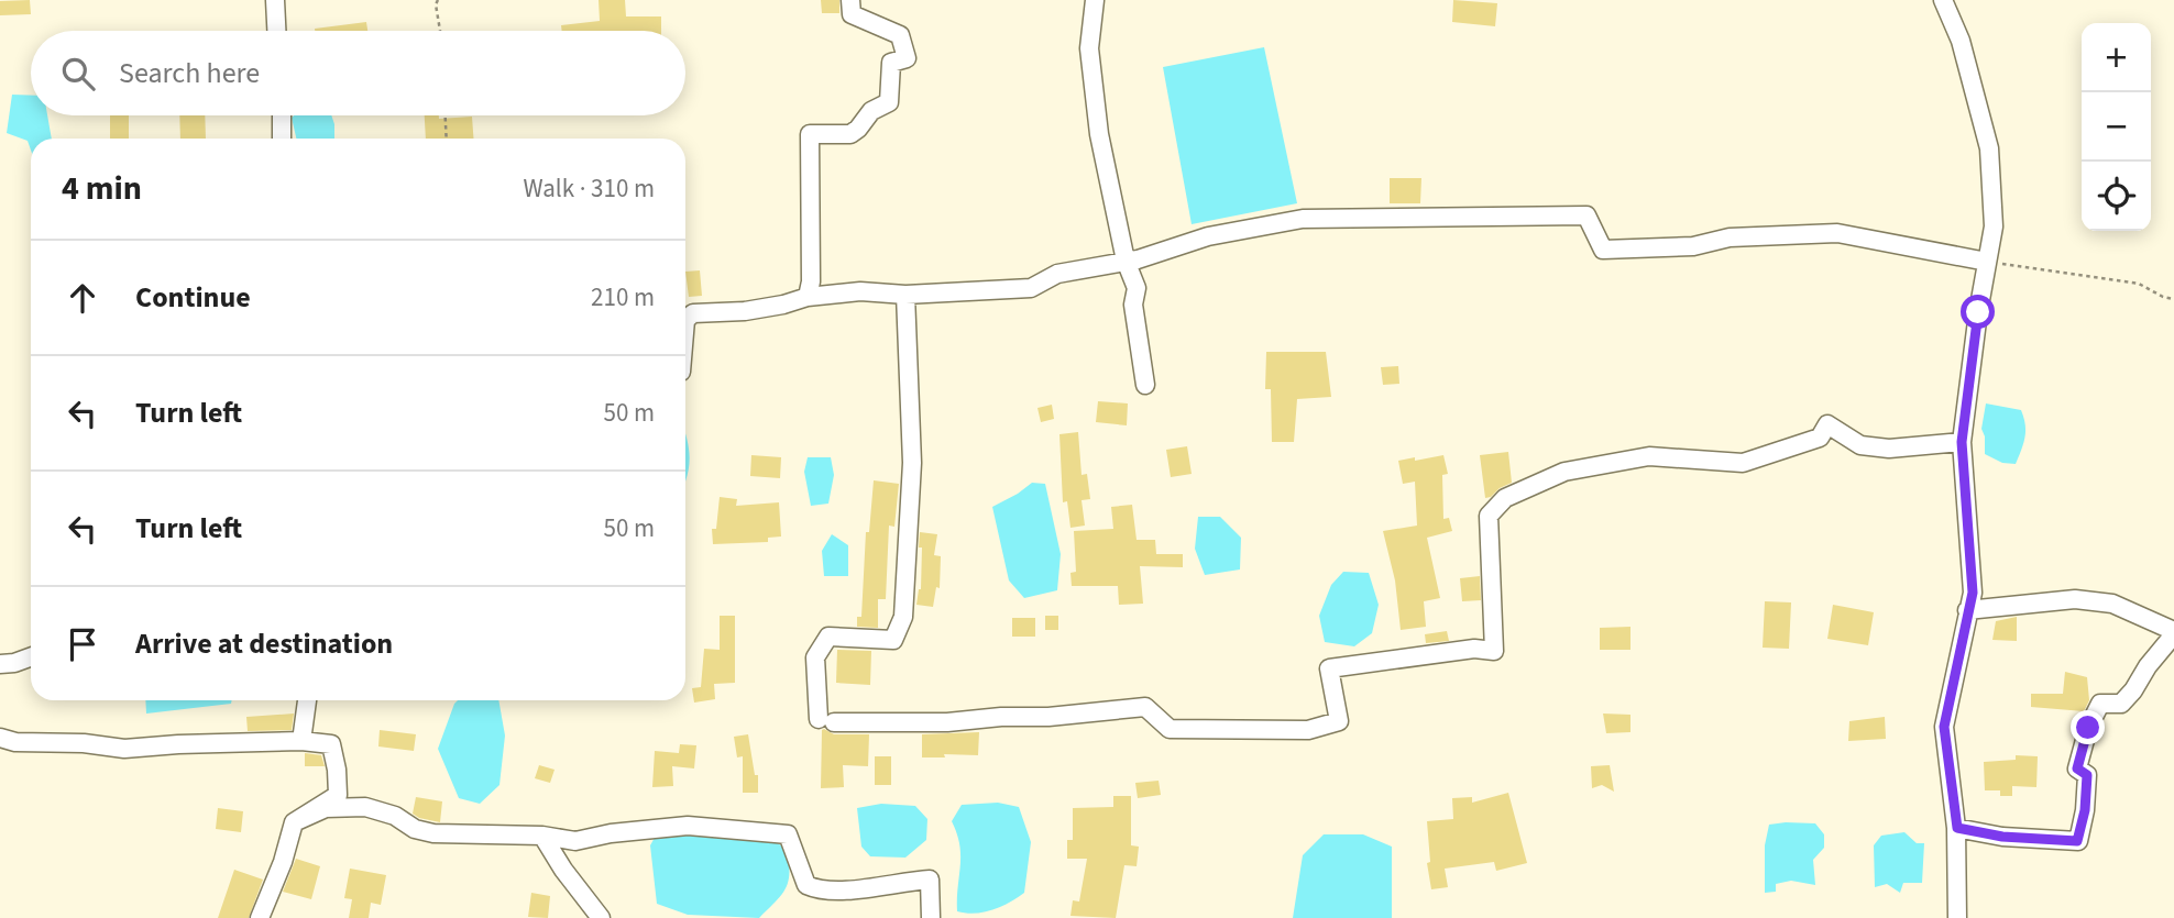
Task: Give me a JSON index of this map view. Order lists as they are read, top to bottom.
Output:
{
  "page": {
    "map_buttons": ["+", "−"],
    "search": "Search here",
    "heading": ["4 min", "Walk · 310 m"],
    "list": [
      ["Continue", "210 m"],
      ["Turn left", "50 m"],
      ["Turn left", "50 m"],
      "Arrive at destination"
    ]
  }
}
